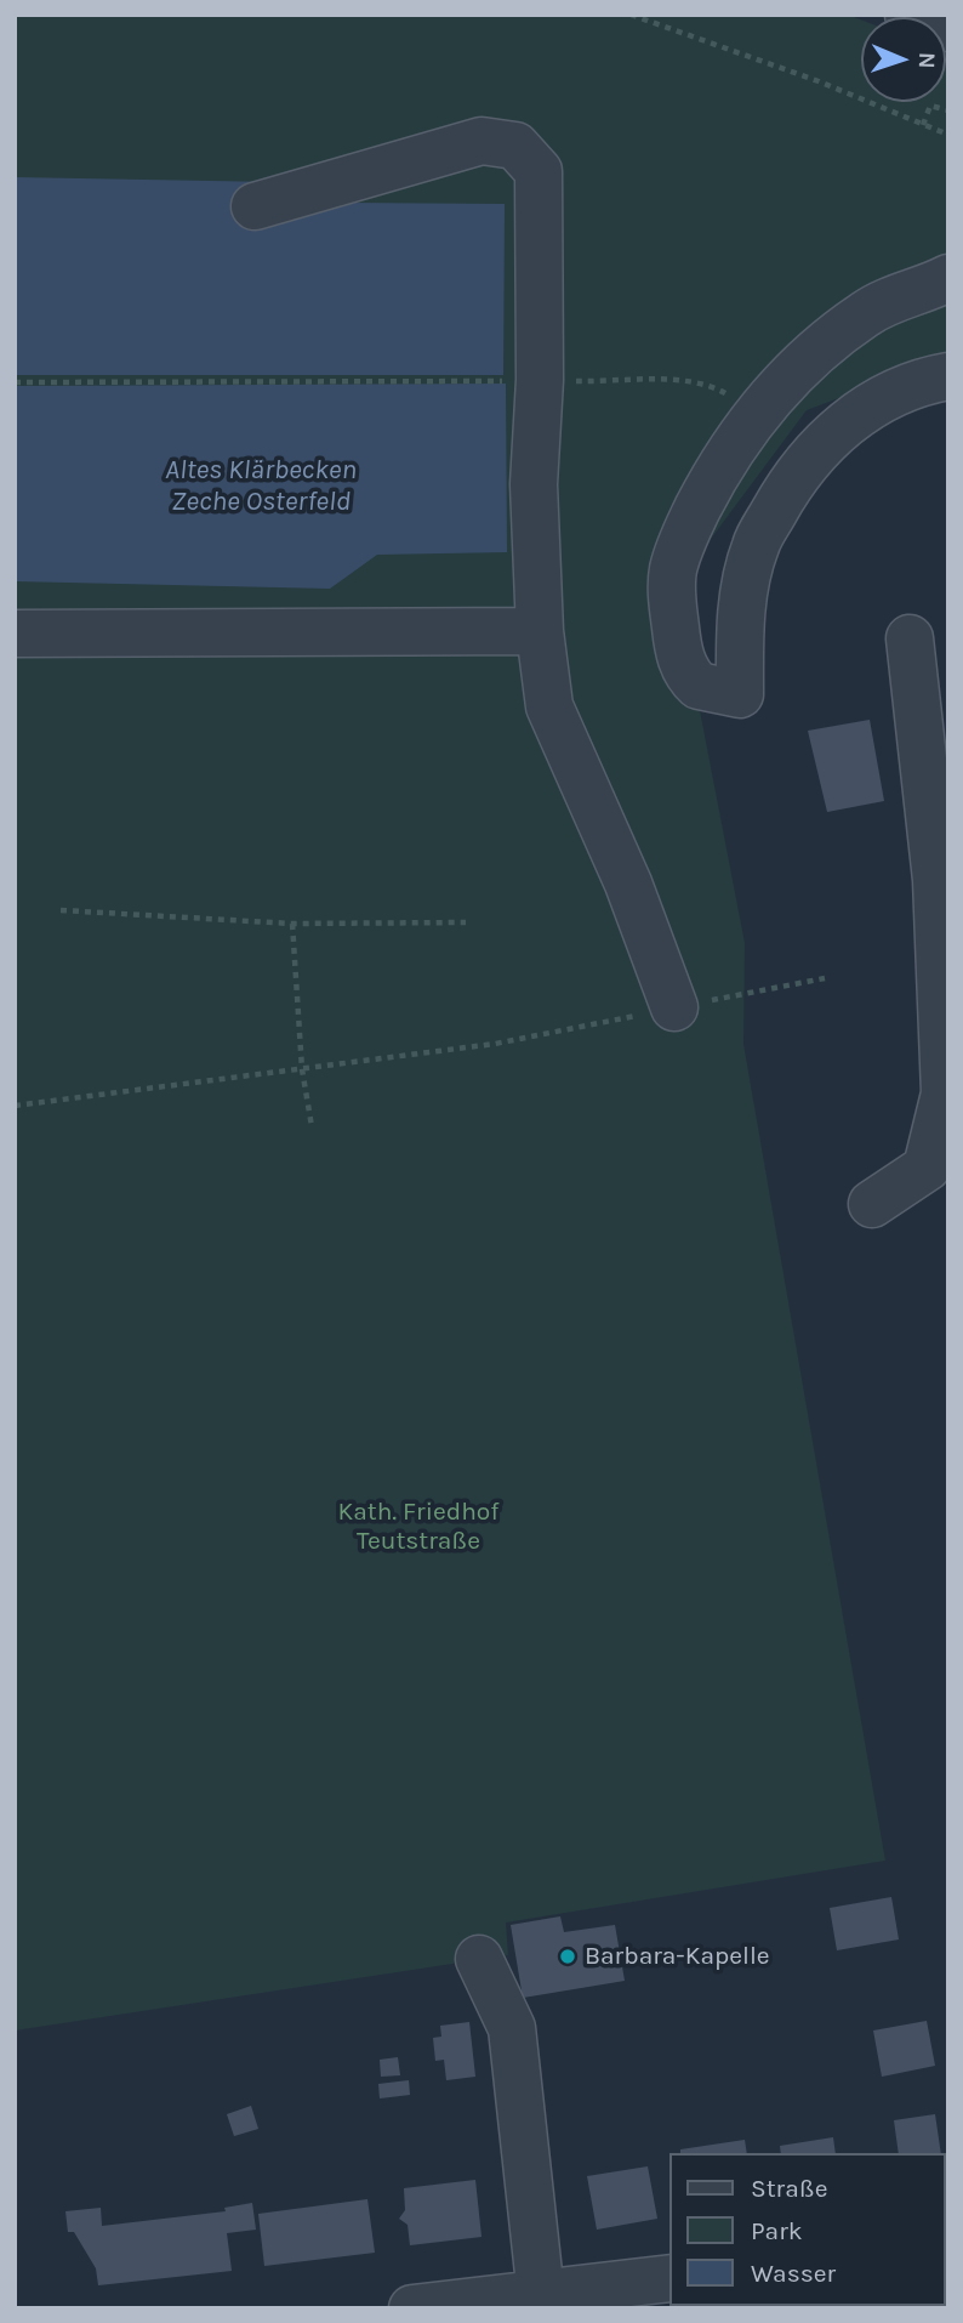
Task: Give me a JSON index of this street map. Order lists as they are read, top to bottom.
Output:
{
  "water": ["Altes Klärbecken Zeche Osterfeld"],
  "parks": ["Kath. Friedhof Teutstraße"],
  "places": ["Barbara-Kapelle"],
  "legend": ["Straße", "Park", "Wasser"],
  "north": "right"
}
